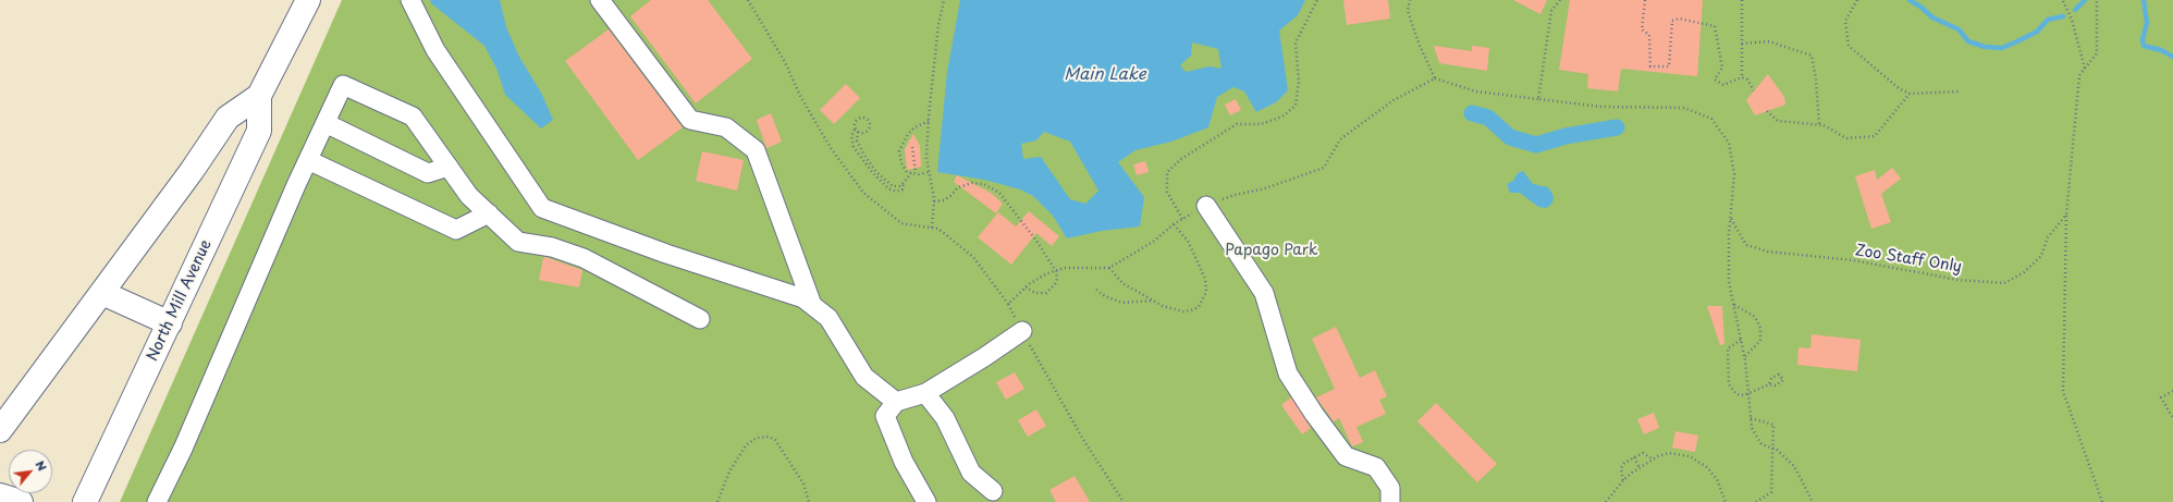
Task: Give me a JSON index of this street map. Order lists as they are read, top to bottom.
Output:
{
  "streets": {
    "main road": ["North Mill Avenue"],
    "path": ["Zoo Staff Only"]
  },
  "water": ["Main Lake"],
  "parks": ["Papago Park"],
  "north": "top right"
}
